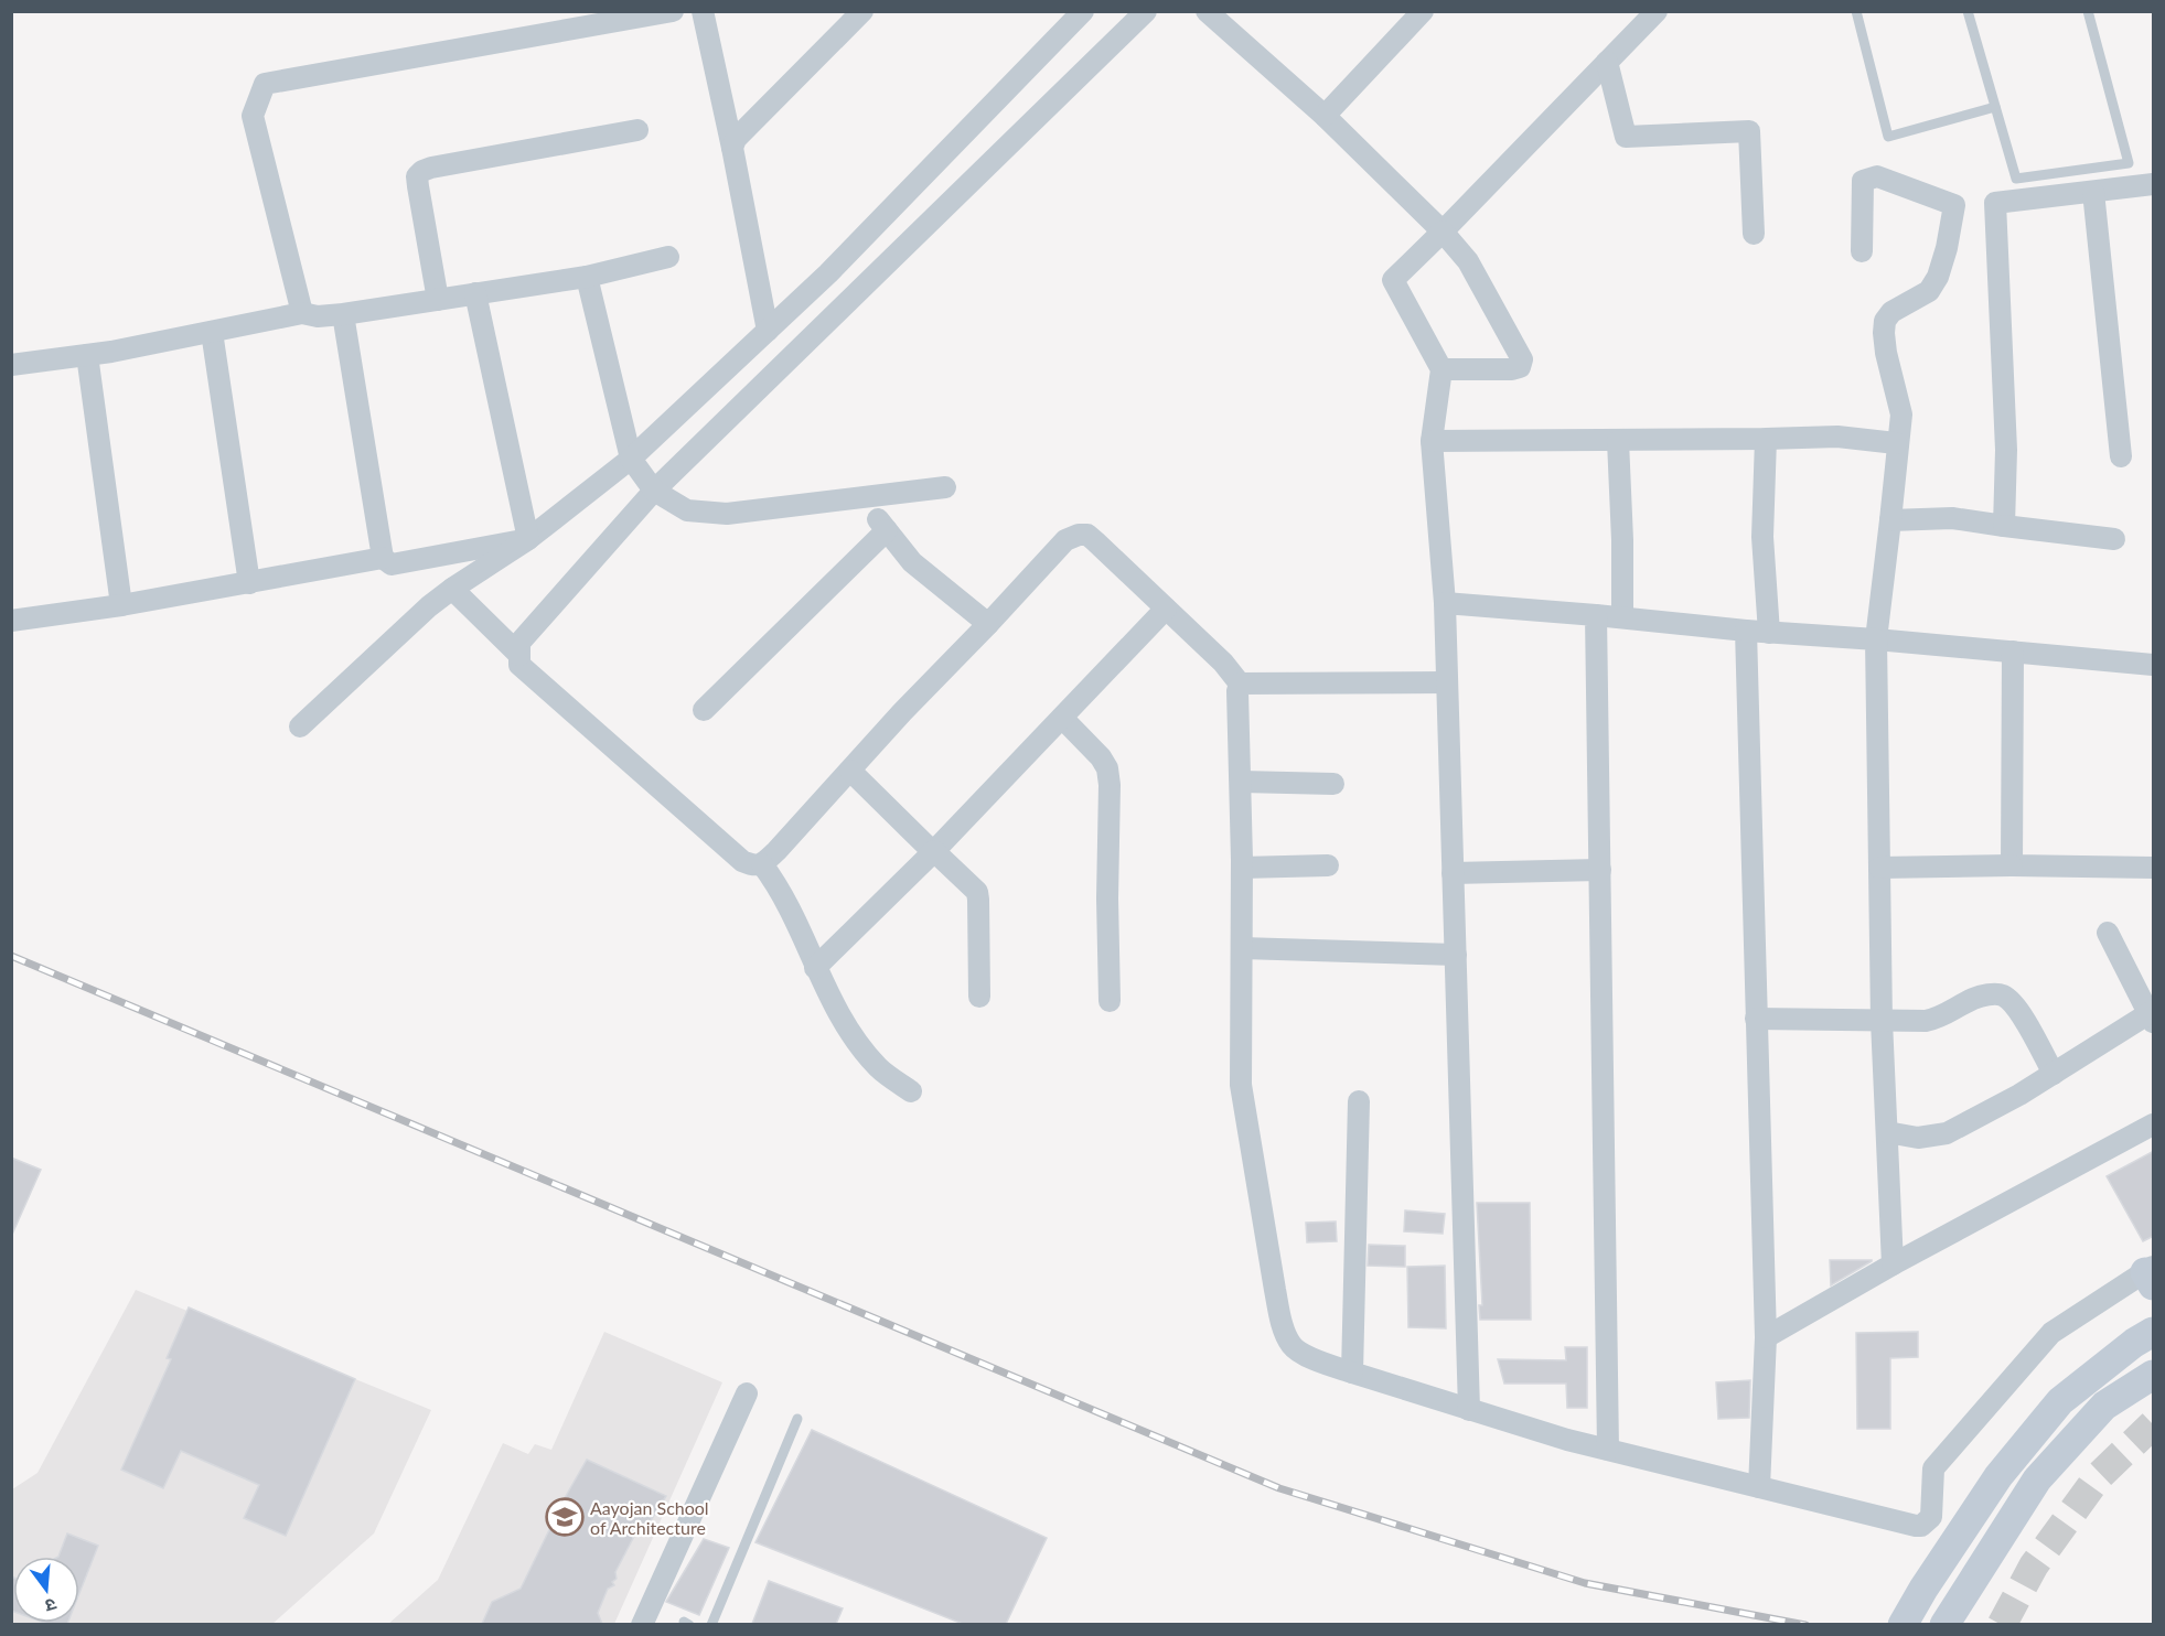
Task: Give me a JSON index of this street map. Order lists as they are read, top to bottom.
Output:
{
  "places": {
    "school or university": ["Aayojan School of Architecture"]
  },
  "north": "bottom"
}
